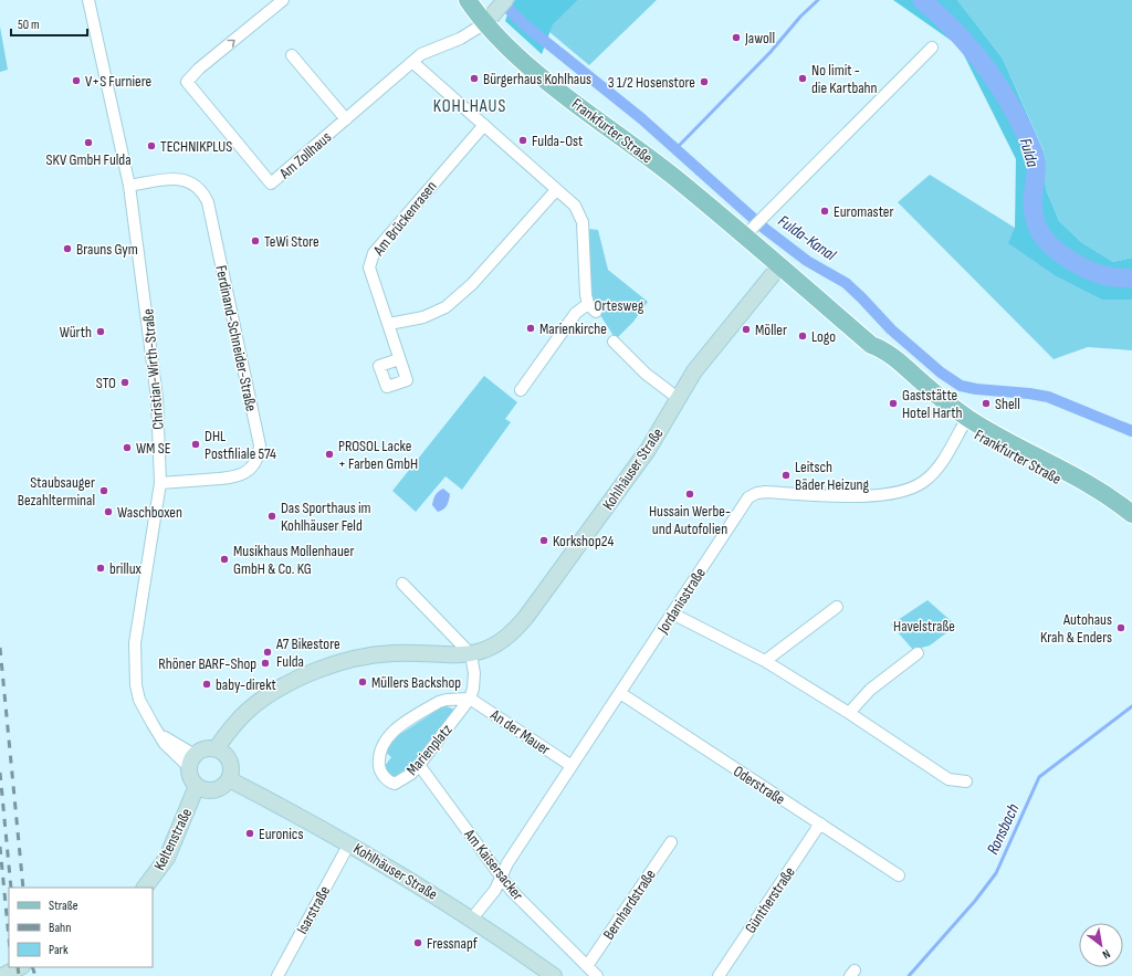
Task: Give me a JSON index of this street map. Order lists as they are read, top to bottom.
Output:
{
  "streets": {
    "main road": ["Frankfurter Straße", "Kohlhäuser Straße", "Keltenstraße"],
    "street": [
      "Am Zollhaus",
      "Am Brückenrasen",
      "Ferdinand-Schneider-Straße",
      "Christian-Wirth-Straße",
      "Jordanisstraße",
      "An der Mauer",
      "Marienplatz",
      "Oderstraße",
      "Am Kaisersacker",
      "Güntherstraße",
      "Bernhardstraße",
      "Isarstraße"
    ]
  },
  "crossings": [
    ["Frankfurter Straße", "Am Zollhaus"],
    ["Frankfurter Straße", "Kohlhäuser Straße"],
    ["Frankfurter Straße", "Jordanisstraße"],
    ["Ferdinand-Schneider-Straße", "Christian-Wirth-Straße"],
    ["Christian-Wirth-Straße", "Kohlhäuser Straße"],
    ["Christian-Wirth-Straße", "Keltenstraße"],
    ["Kohlhäuser Straße", "Jordanisstraße"],
    ["Kohlhäuser Straße", "Marienplatz"],
    ["Kohlhäuser Straße", "Keltenstraße"],
    ["Kohlhäuser Straße", "Isarstraße"],
    ["Jordanisstraße", "An der Mauer"],
    ["Jordanisstraße", "Oderstraße"],
    ["Jordanisstraße", "Am Kaisersacker"],
    ["An der Mauer", "Marienplatz"],
    ["Marienplatz", "Am Kaisersacker"],
    ["Oderstraße", "Güntherstraße"],
    ["Am Kaisersacker", "Bernhardstraße"]
  ],
  "districts": ["KOHLHAUS"],
  "water": ["Fulda", "Fulda-Kanal", "Ronsbach"],
  "parks": ["Ortesweg", "Havelstraße"],
  "places": [
    "Jawoll",
    "Bürgerhaus Kohlhaus",
    "No limit - die Kartbahn",
    "V+S Furniere",
    "3 1/2 Hosenstore",
    "Fulda-Ost",
    "SKV GmbH Fulda",
    "TECHNIKPLUS",
    "Euromaster",
    "TeWi Store",
    "Brauns Gym",
    "Marienkirche",
    "Möller",
    "Würth",
    "Logo",
    "STO",
    "Gaststätte Hotel Harth",
    "Shell",
    "DHL Postfiliale 574",
    "WM SE",
    "PROSOL Lacke + Farben GmbH",
    "Leitsch Bäder Heizung",
    "Staubsauger Bezahlterminal",
    "Hussain Werbe- und Autofolien",
    "Waschboxen",
    "Das Sporthaus im Kohlhäuser Feld",
    "Korkshop24",
    "Musikhaus Mollenhauer GmbH & Co. KG",
    "brillux",
    "Autohaus Krah & Enders",
    "A7 Bikestore Fulda",
    "Rhöner BARF-Shop",
    "Müllers Backshop",
    "baby-direkt",
    "Euronics",
    "Fressnapf"
  ],
  "legend": ["Straße", "Bahn", "Park"],
  "scale_bar": "50 m",
  "north": "bottom right"
}
